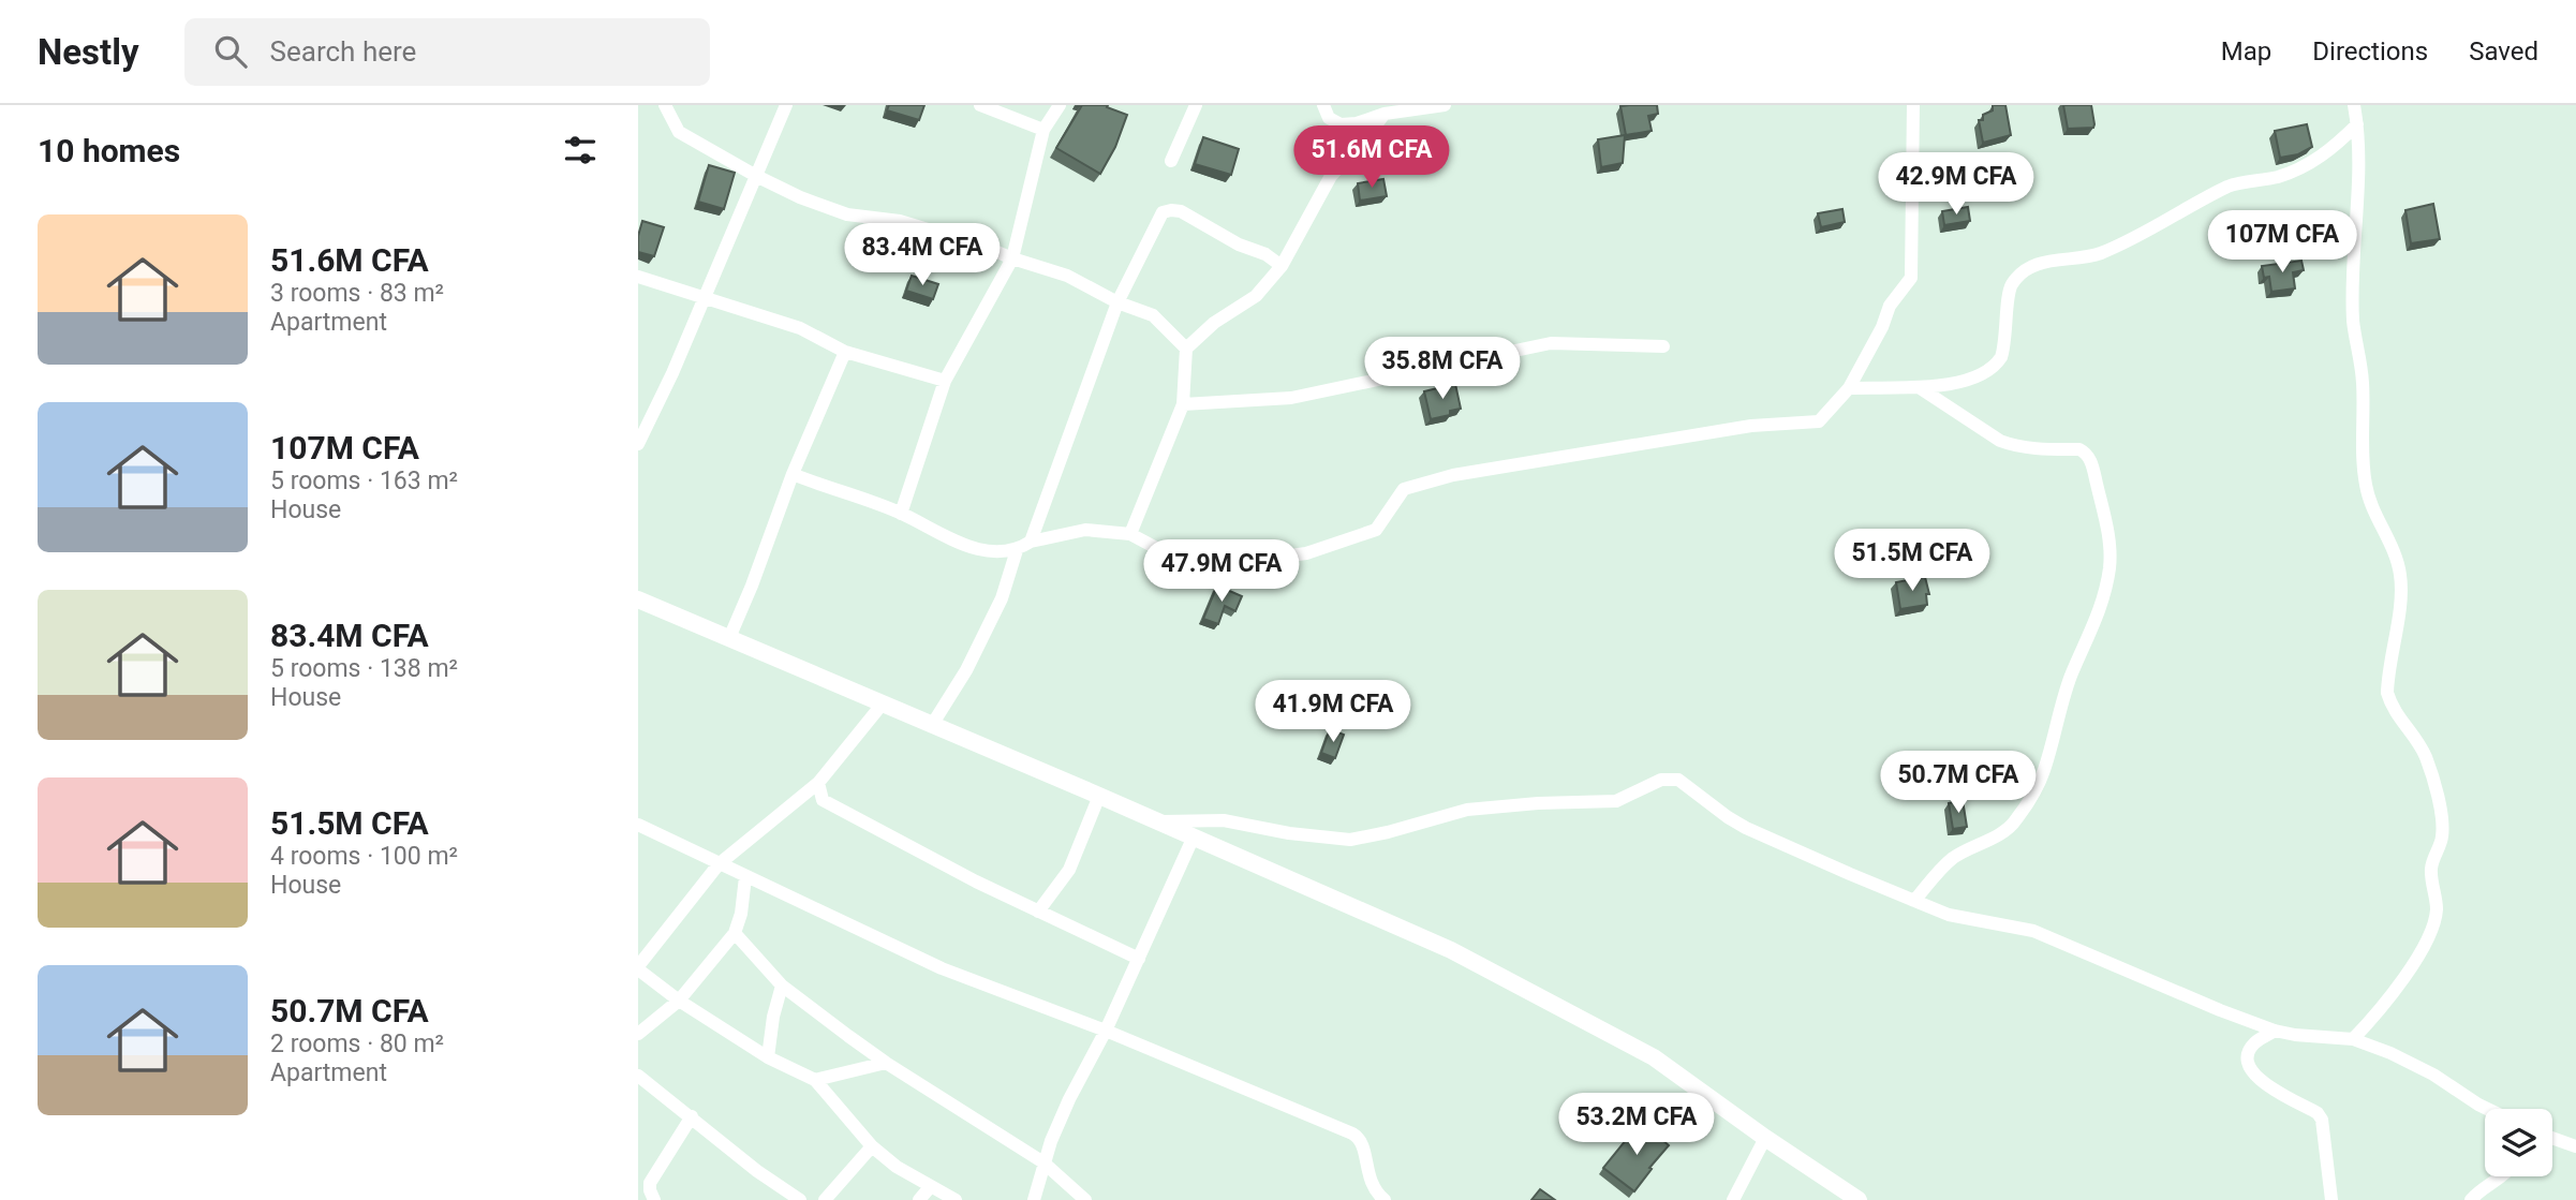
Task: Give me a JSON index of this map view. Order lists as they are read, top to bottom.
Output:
{
  "page": {
    "header": "Nestly",
    "search": "Search here",
    "nav": ["Map", "Directions", "Saved"],
    "heading": "10 homes",
    "price": [
      "51.6M CFA",
      "42.9M CFA",
      "107M CFA",
      "83.4M CFA",
      "35.8M CFA",
      "51.5M CFA",
      "47.9M CFA",
      "41.9M CFA",
      "50.7M CFA",
      "53.2M CFA"
    ],
    "list": [
      {
        "name": "51.6M CFA",
        "note": "3 rooms · 83 m² · Apartment"
      },
      {
        "name": "107M CFA",
        "note": "5 rooms · 163 m² · House"
      },
      {
        "name": "83.4M CFA",
        "note": "5 rooms · 138 m² · House"
      },
      {
        "name": "51.5M CFA",
        "note": "4 rooms · 100 m² · House"
      },
      {
        "name": "50.7M CFA",
        "note": "2 rooms · 80 m² · Apartment"
      }
    ]
  }
}
